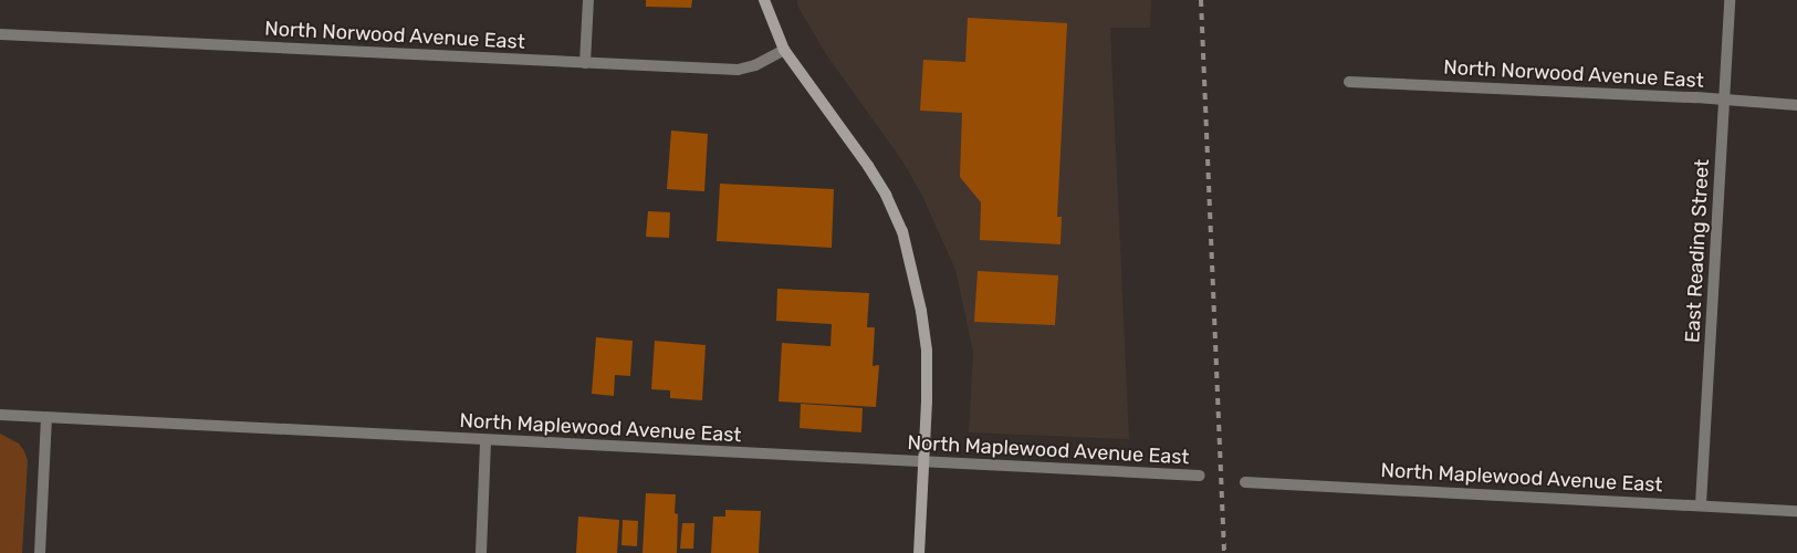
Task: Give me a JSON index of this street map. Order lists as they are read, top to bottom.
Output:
{
  "streets": {
    "street": ["North Norwood Avenue East", "East Reading Street", "North Maplewood Avenue East"]
  },
  "crossings": [
    ["North Norwood Avenue East", "East Reading Street"],
    ["East Reading Street", "North Maplewood Avenue East"]
  ]
}
